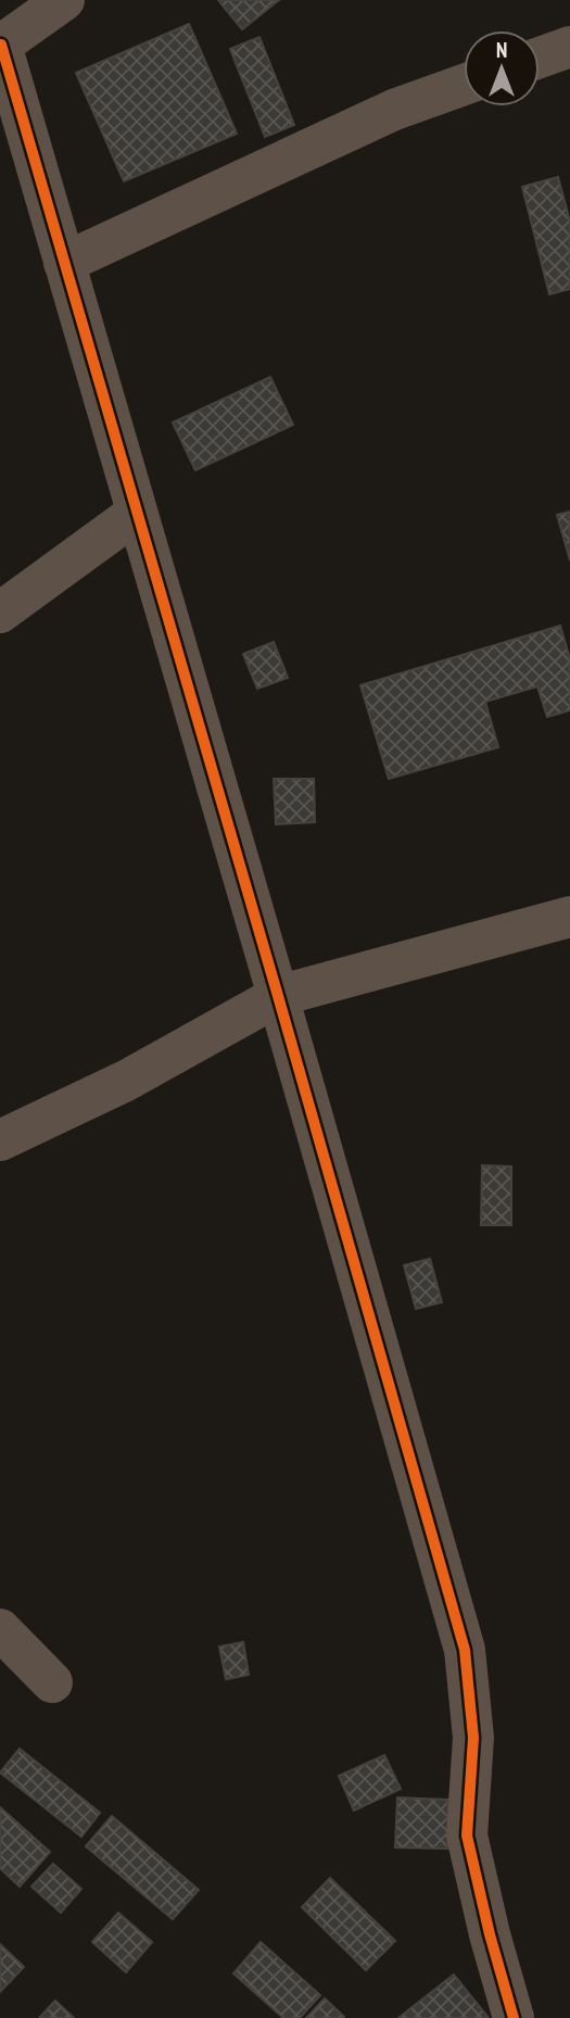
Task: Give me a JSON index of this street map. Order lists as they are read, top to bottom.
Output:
{
  "north": "top"
}
